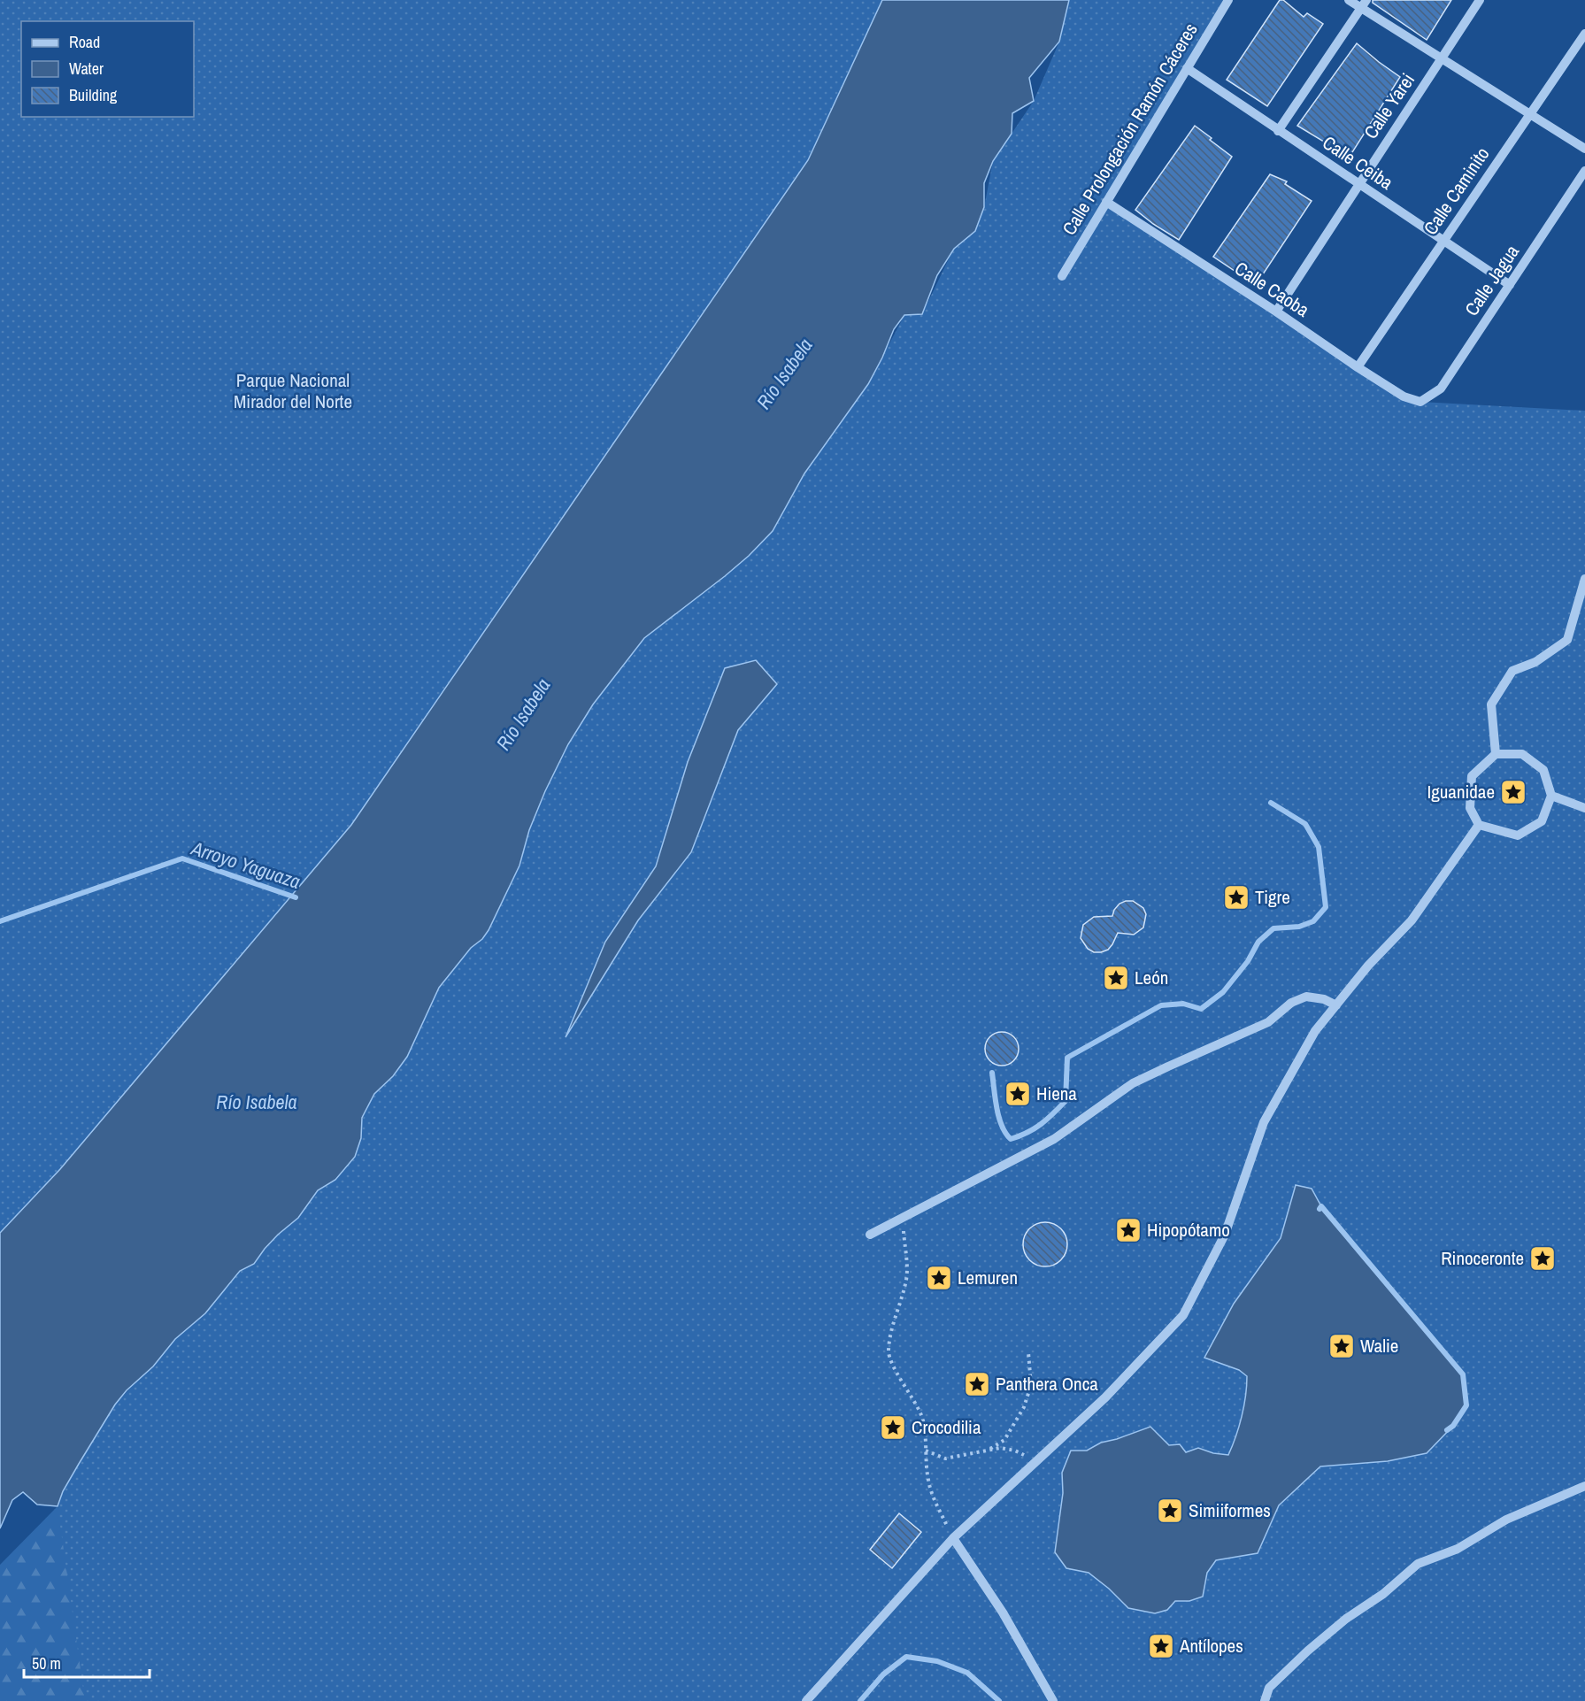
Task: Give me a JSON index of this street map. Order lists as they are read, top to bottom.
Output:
{
  "streets": {
    "street": [
      "Calle Yarei",
      "Calle Prolongación Ramón Cáceres",
      "Calle Ceiba",
      "Calle Caminito",
      "Calle Jagua",
      "Calle Caoba"
    ]
  },
  "crossings": [
    ["Calle Yarei", "Calle Ceiba"],
    ["Calle Yarei", "Calle Caoba"],
    ["Calle Prolongación Ramón Cáceres", "Calle Ceiba"],
    ["Calle Prolongación Ramón Cáceres", "Calle Caoba"],
    ["Calle Ceiba", "Calle Caminito"],
    ["Calle Ceiba", "Calle Jagua"],
    ["Calle Caminito", "Calle Caoba"],
    ["Calle Jagua", "Calle Caoba"]
  ],
  "water": ["Río Isabela", "Arroyo Yaguaza"],
  "parks": ["Parque Nacional Mirador del Norte"],
  "places": {
    "place": [
      "Iguanidae",
      "Tigre",
      "León",
      "Hiena",
      "Hipopótamo",
      "Rinoceronte",
      "Lemuren",
      "Walie",
      "Panthera Onca",
      "Crocodilia",
      "Simiiformes",
      "Antílopes"
    ]
  },
  "legend": ["Road", "Water", "Building"],
  "scale_bar": "50 m"
}
